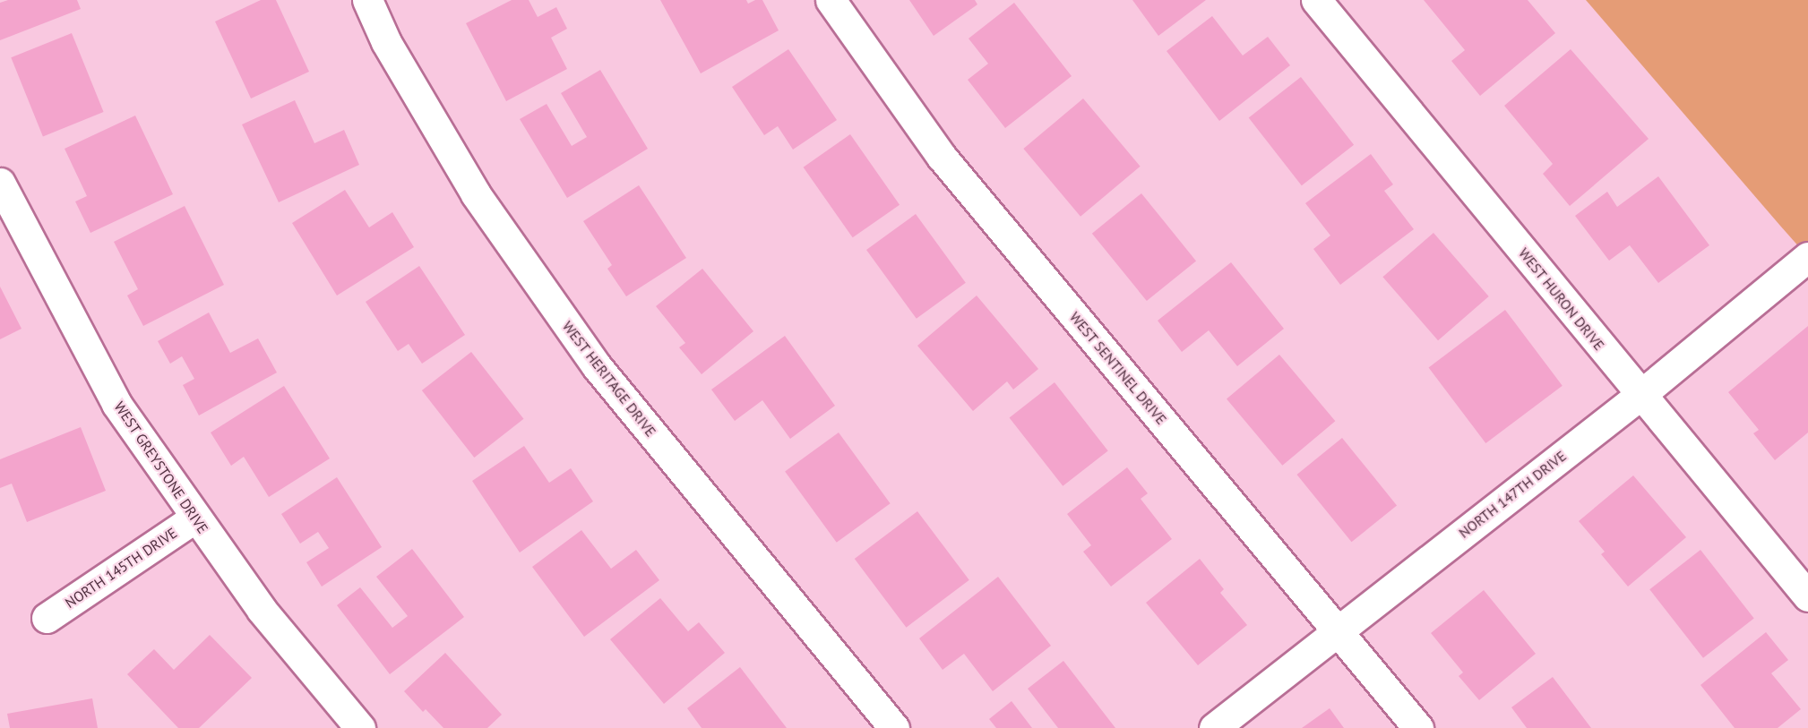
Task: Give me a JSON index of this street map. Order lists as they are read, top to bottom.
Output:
{
  "streets": {
    "street": [
      "WEST HURON DRIVE",
      "WEST SENTINEL DRIVE",
      "WEST HERITAGE DRIVE",
      "WEST GREYSTONE DRIVE",
      "NORTH 147TH DRIVE",
      "NORTH 145TH DRIVE"
    ]
  },
  "crossings": [
    ["WEST HURON DRIVE", "NORTH 147TH DRIVE"],
    ["WEST SENTINEL DRIVE", "NORTH 147TH DRIVE"],
    ["WEST GREYSTONE DRIVE", "NORTH 145TH DRIVE"]
  ]
}
